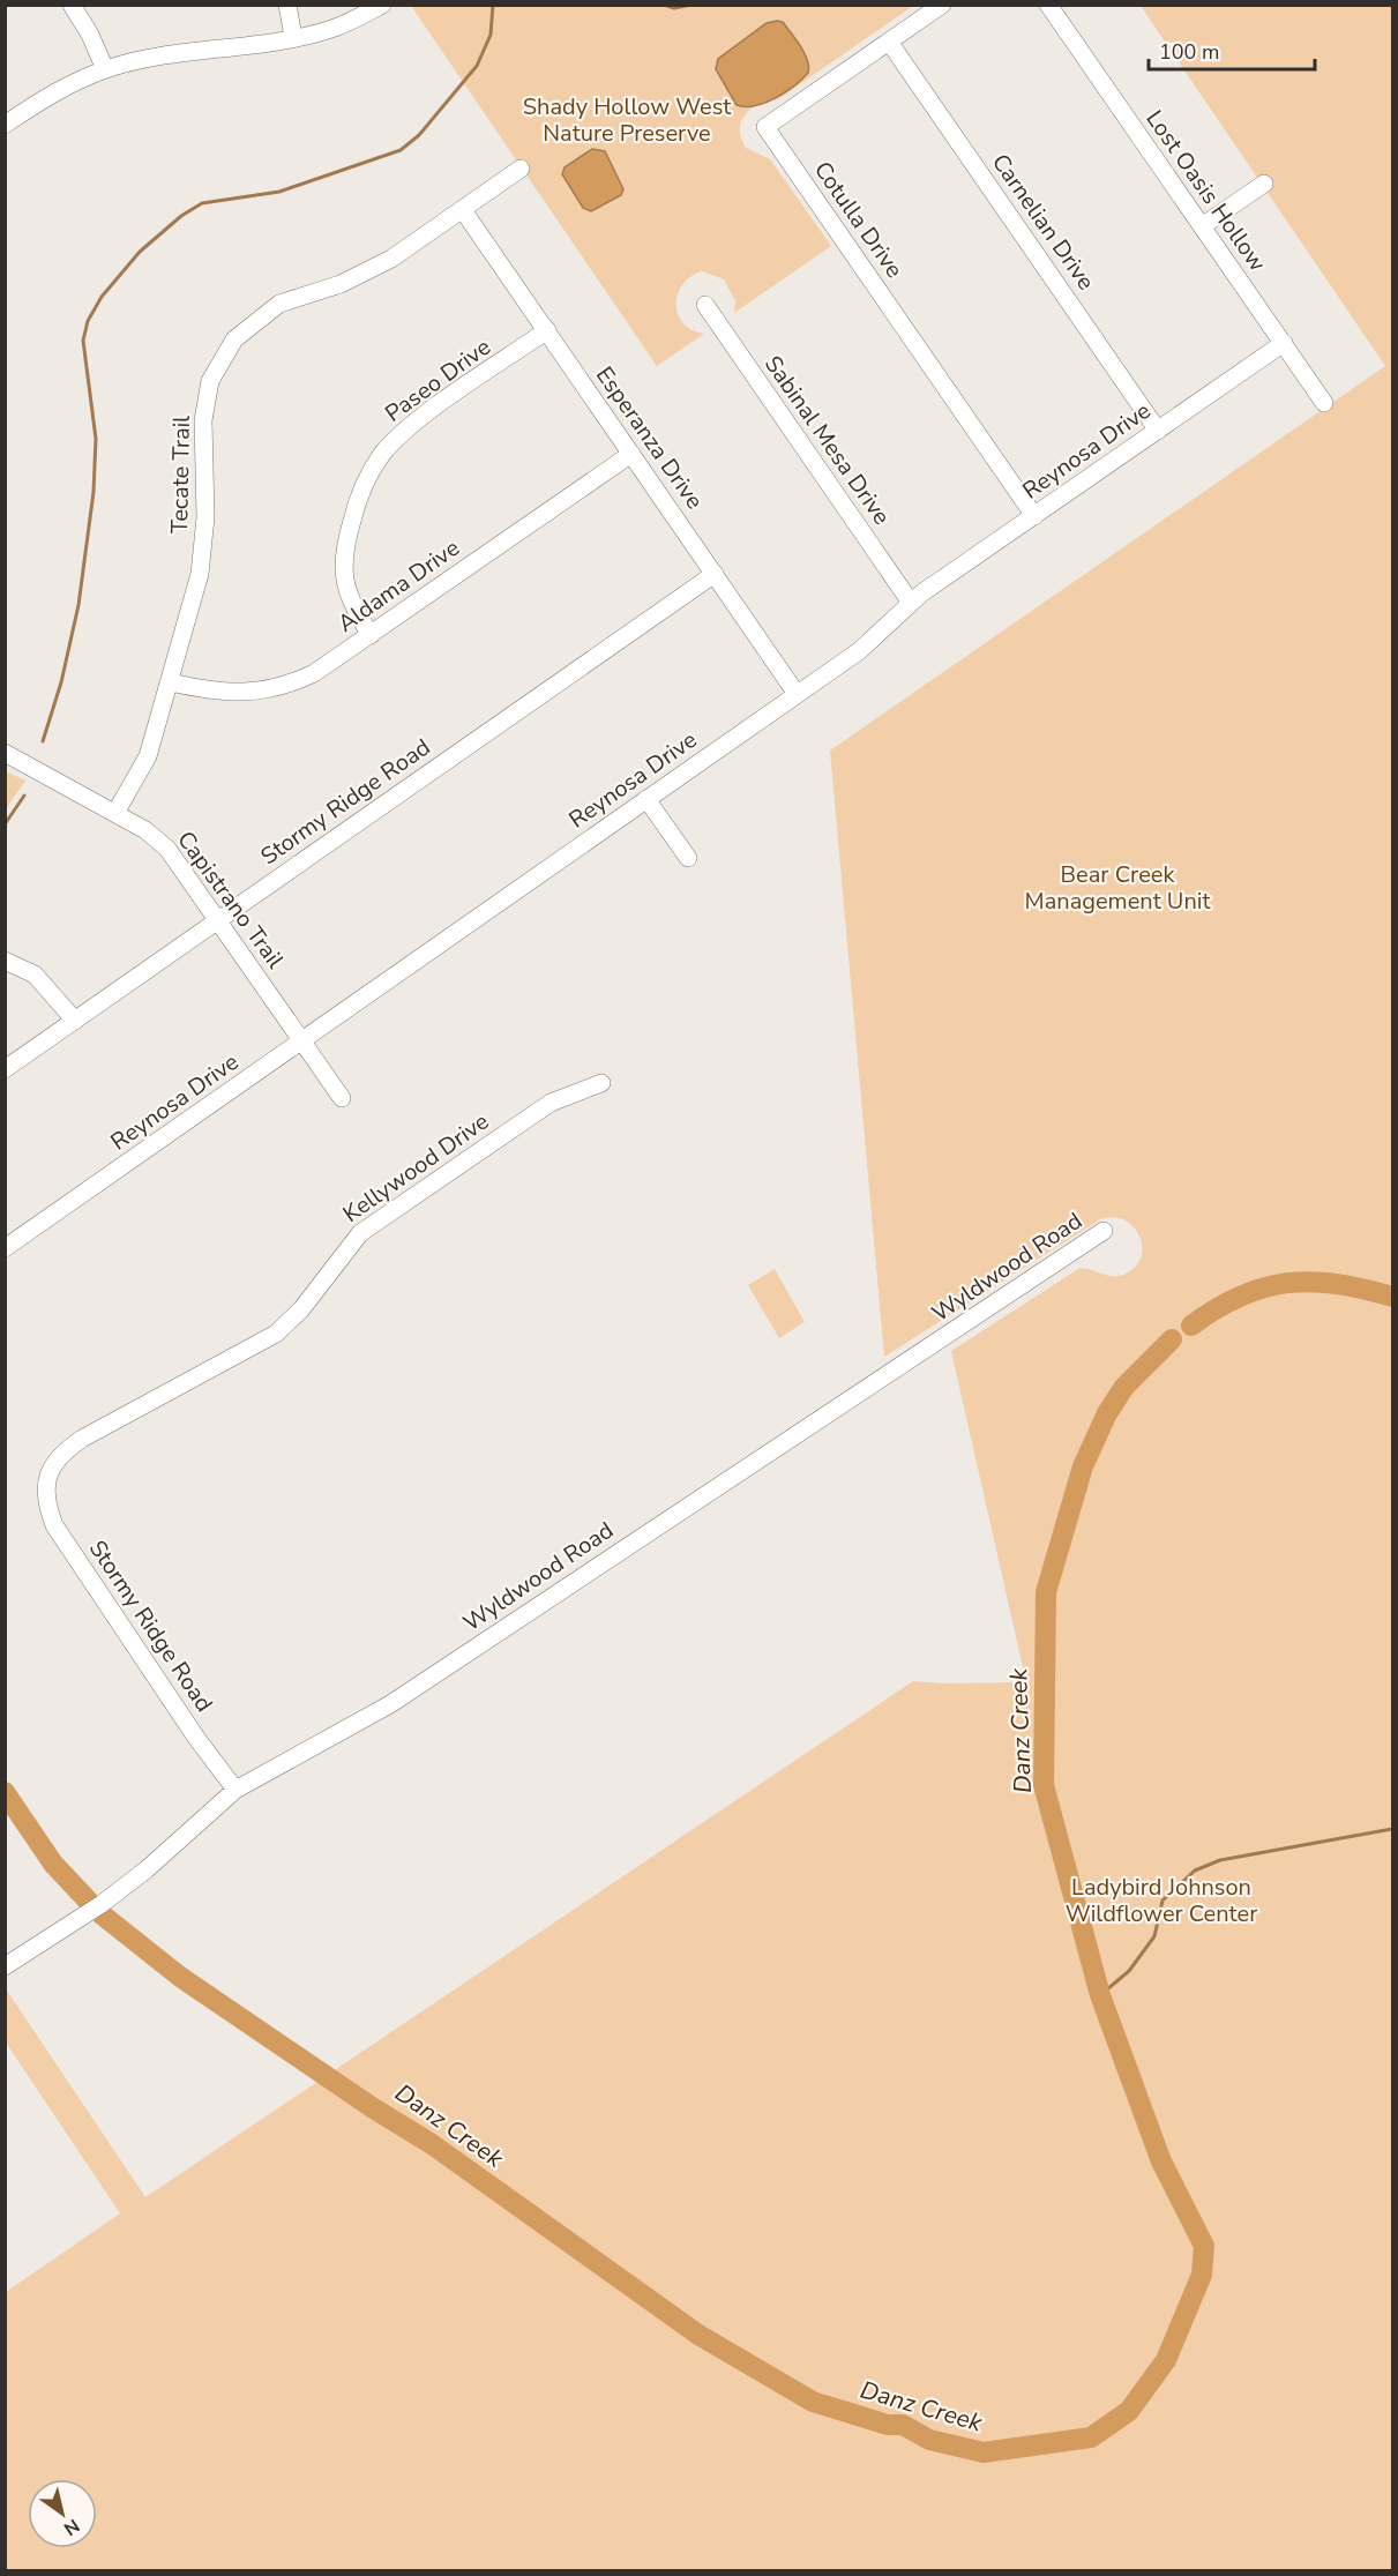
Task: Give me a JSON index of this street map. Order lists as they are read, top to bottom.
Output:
{
  "streets": {
    "street": [
      "Lost Oasis Hollow",
      "Cotulla Drive",
      "Carnelian Drive",
      "Paseo Drive",
      "Esperanza Drive",
      "Sabinal Mesa Drive",
      "Reynosa Drive",
      "Tecate Trail",
      "Aldama Drive",
      "Stormy Ridge Road",
      "Capistrano Trail",
      "Kellywood Drive",
      "Wyldwood Road"
    ]
  },
  "crossings": [
    ["Lost Oasis Hollow", "Reynosa Drive"],
    ["Cotulla Drive", "Carnelian Drive"],
    ["Cotulla Drive", "Reynosa Drive"],
    ["Carnelian Drive", "Reynosa Drive"],
    ["Paseo Drive", "Esperanza Drive"],
    ["Paseo Drive", "Aldama Drive"],
    ["Esperanza Drive", "Reynosa Drive"],
    ["Esperanza Drive", "Tecate Trail"],
    ["Esperanza Drive", "Aldama Drive"],
    ["Esperanza Drive", "Stormy Ridge Road"],
    ["Sabinal Mesa Drive", "Reynosa Drive"],
    ["Reynosa Drive", "Capistrano Trail"],
    ["Tecate Trail", "Aldama Drive"],
    ["Tecate Trail", "Capistrano Trail"],
    ["Stormy Ridge Road", "Capistrano Trail"],
    ["Stormy Ridge Road", "Kellywood Drive"],
    ["Stormy Ridge Road", "Wyldwood Road"]
  ],
  "water": ["Danz Creek"],
  "parks": ["Shady Hollow West Nature Preserve", "Bear Creek Management Unit", "Ladybird Johnson Wildflower Center"],
  "scale_bar": "100 m",
  "north": "bottom right"
}
